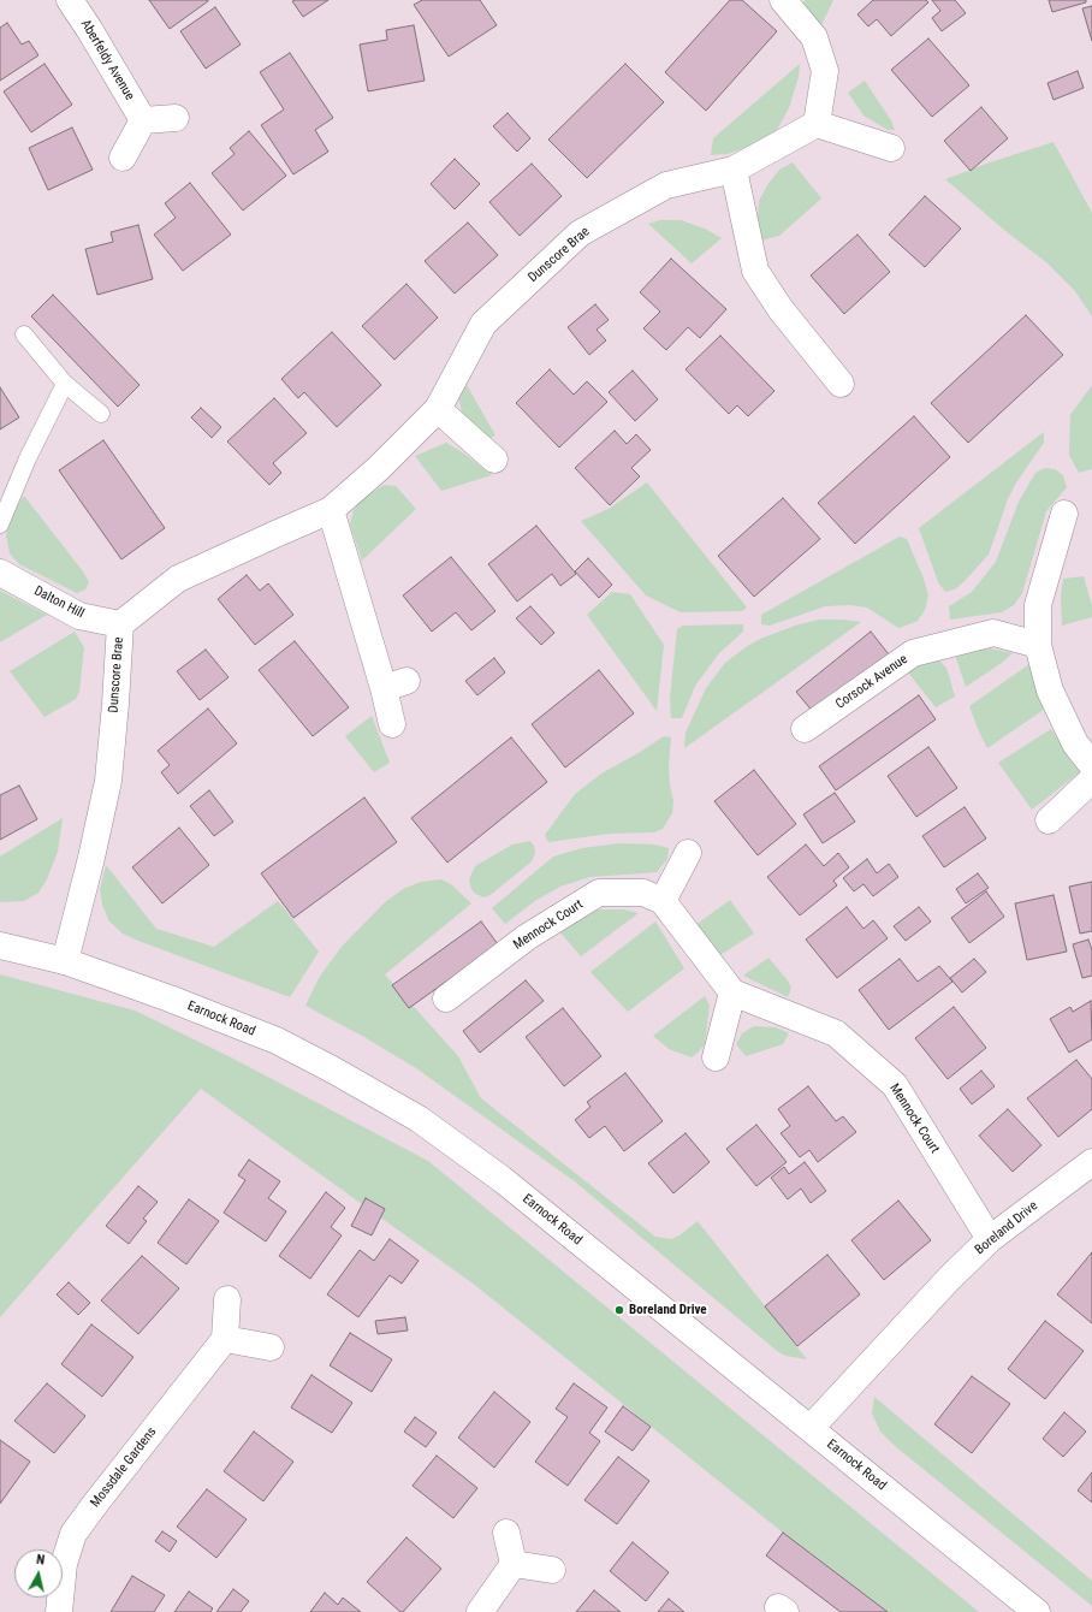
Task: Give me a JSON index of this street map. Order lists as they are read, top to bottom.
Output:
{
  "streets": {
    "street": [
      "Aberfeldy Avenue",
      "Dunscore Brae",
      "Dalton Hill",
      "Corsock Avenue",
      "Mennock Court",
      "Earnock Road",
      "Boreland Drive",
      "Mossdale Gardens"
    ]
  },
  "crossings": [
    ["Dunscore Brae", "Dalton Hill"],
    ["Dunscore Brae", "Earnock Road"],
    ["Mennock Court", "Boreland Drive"],
    ["Earnock Road", "Boreland Drive"]
  ],
  "places": ["Boreland Drive"],
  "north": "top"
}
